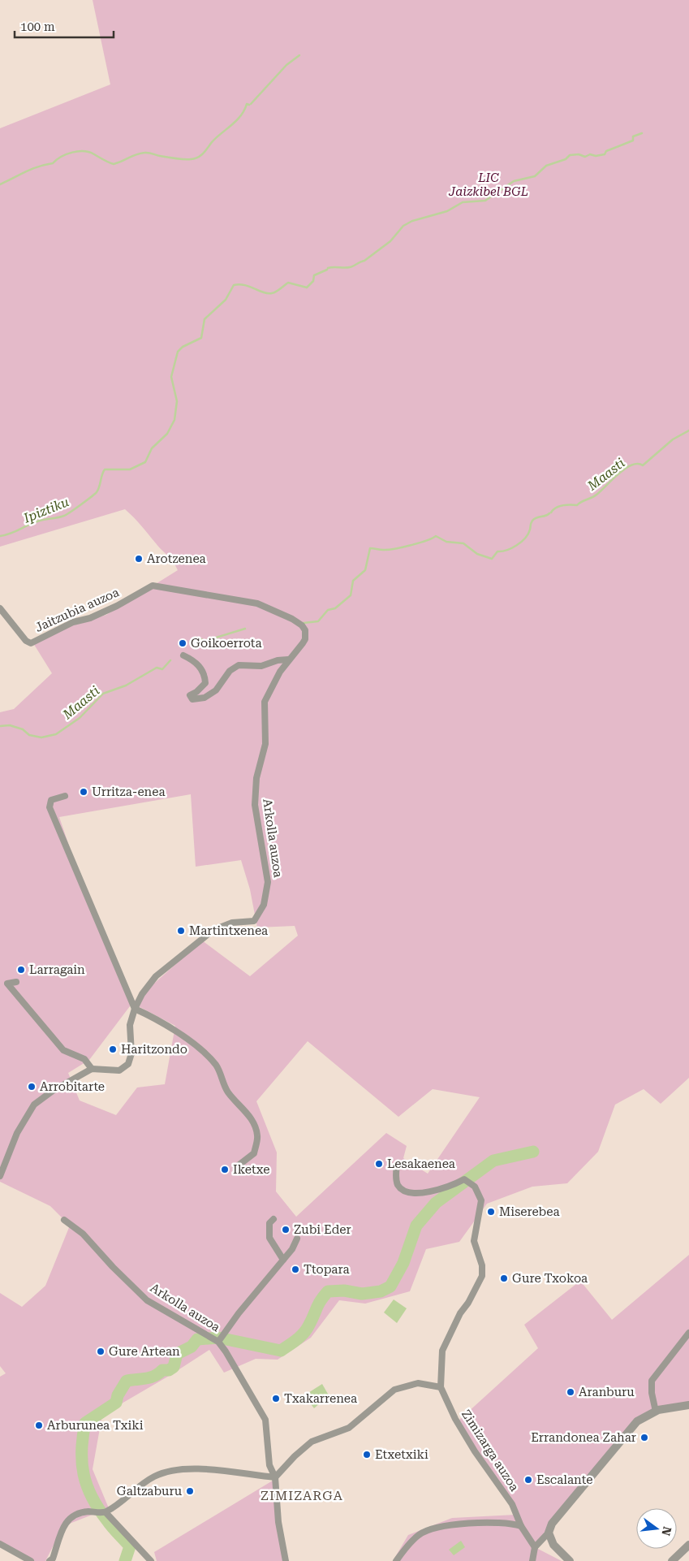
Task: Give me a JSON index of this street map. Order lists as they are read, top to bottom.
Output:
{
  "streets": {
    "street": ["Jaitzubia auzoa", "Arkolla auzoa", "Zimizarga auzoa"]
  },
  "crossings": [
    ["Jaitzubia auzoa", "Arkolla auzoa"]
  ],
  "districts": ["ZIMIZARGA"],
  "water": ["Maasti", "Ipiztiku"],
  "parks": ["LIC Jaizkibel BGL"],
  "places": [
    "Arotzenea",
    "Goikoerrota",
    "Urritza-enea",
    "Martintxenea",
    "Larragain",
    "Haritzondo",
    "Arrobitarte",
    "Lesakaenea",
    "Iketxe",
    "Miserebea",
    "Zubi Eder",
    "Ttopara",
    "Gure Txokoa",
    "Gure Artean",
    "Aranburu",
    "Txakarrenea",
    "Arburunea Txiki",
    "Errandonea Zahar",
    "Etxetxiki",
    "Escalante",
    "Galtzaburu"
  ],
  "scale_bar": "100 m",
  "north": "right"
}
